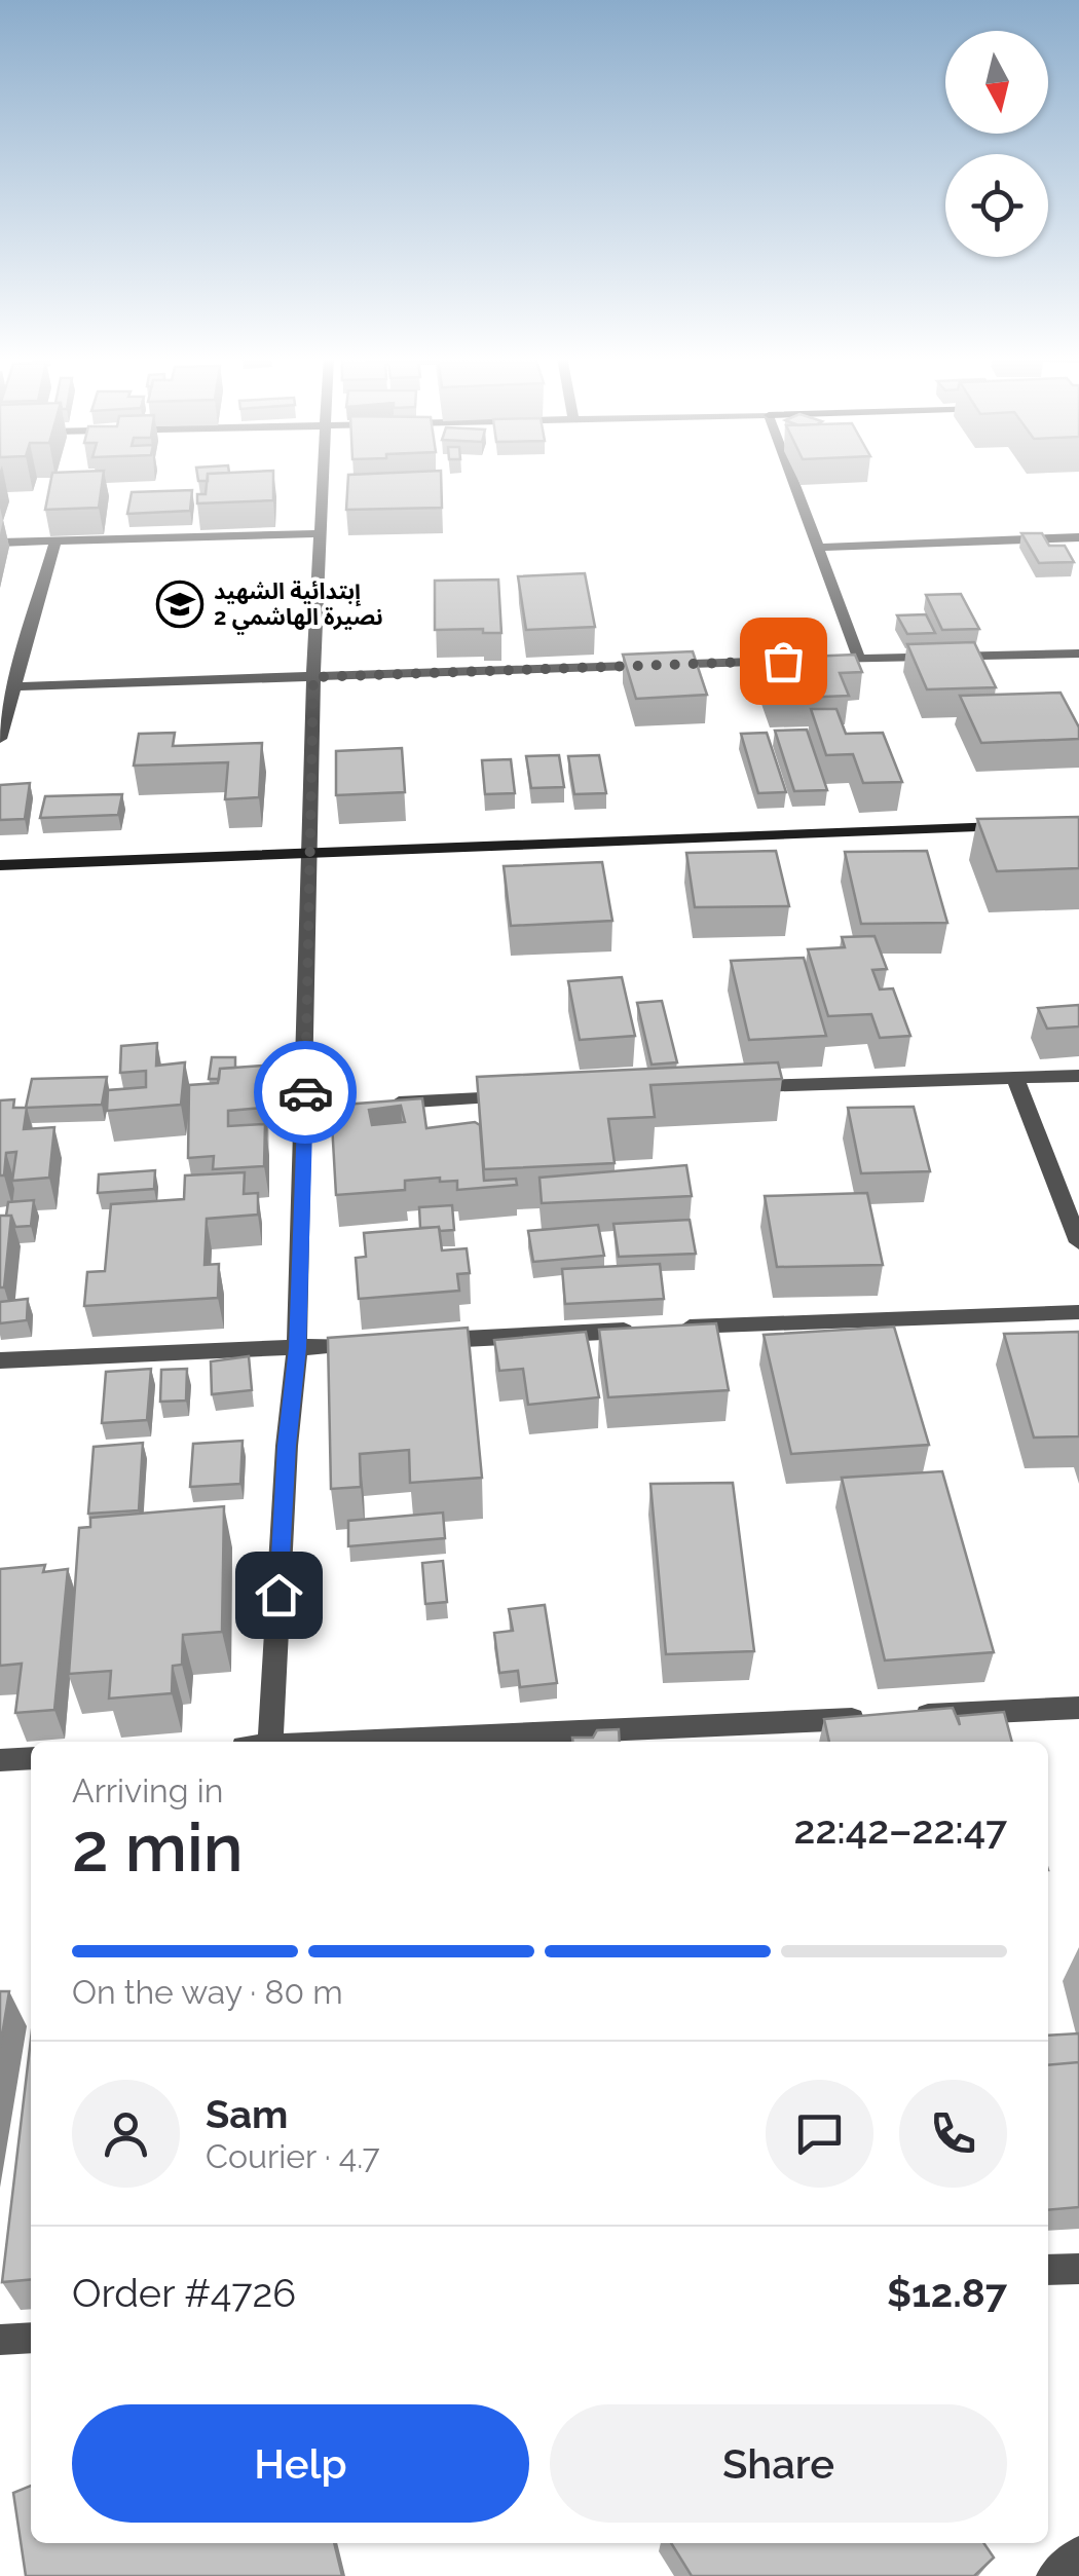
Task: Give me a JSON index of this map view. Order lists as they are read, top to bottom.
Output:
{
  "places": {
    "school or university": ["إبتدائية الشهيد نصيرة الهاشمي 2"]
  },
  "north": "bottom",
  "page": {
    "heading": ["2 min", "Arriving in", "22:42–22:47"],
    "panel": [
      "Sam",
      "Courier · 4.7",
      "Order #4726",
      "$12.87"
    ],
    "bar": "On the way · 80 m",
    "buttons": ["Help", "Share"]
  }
}
